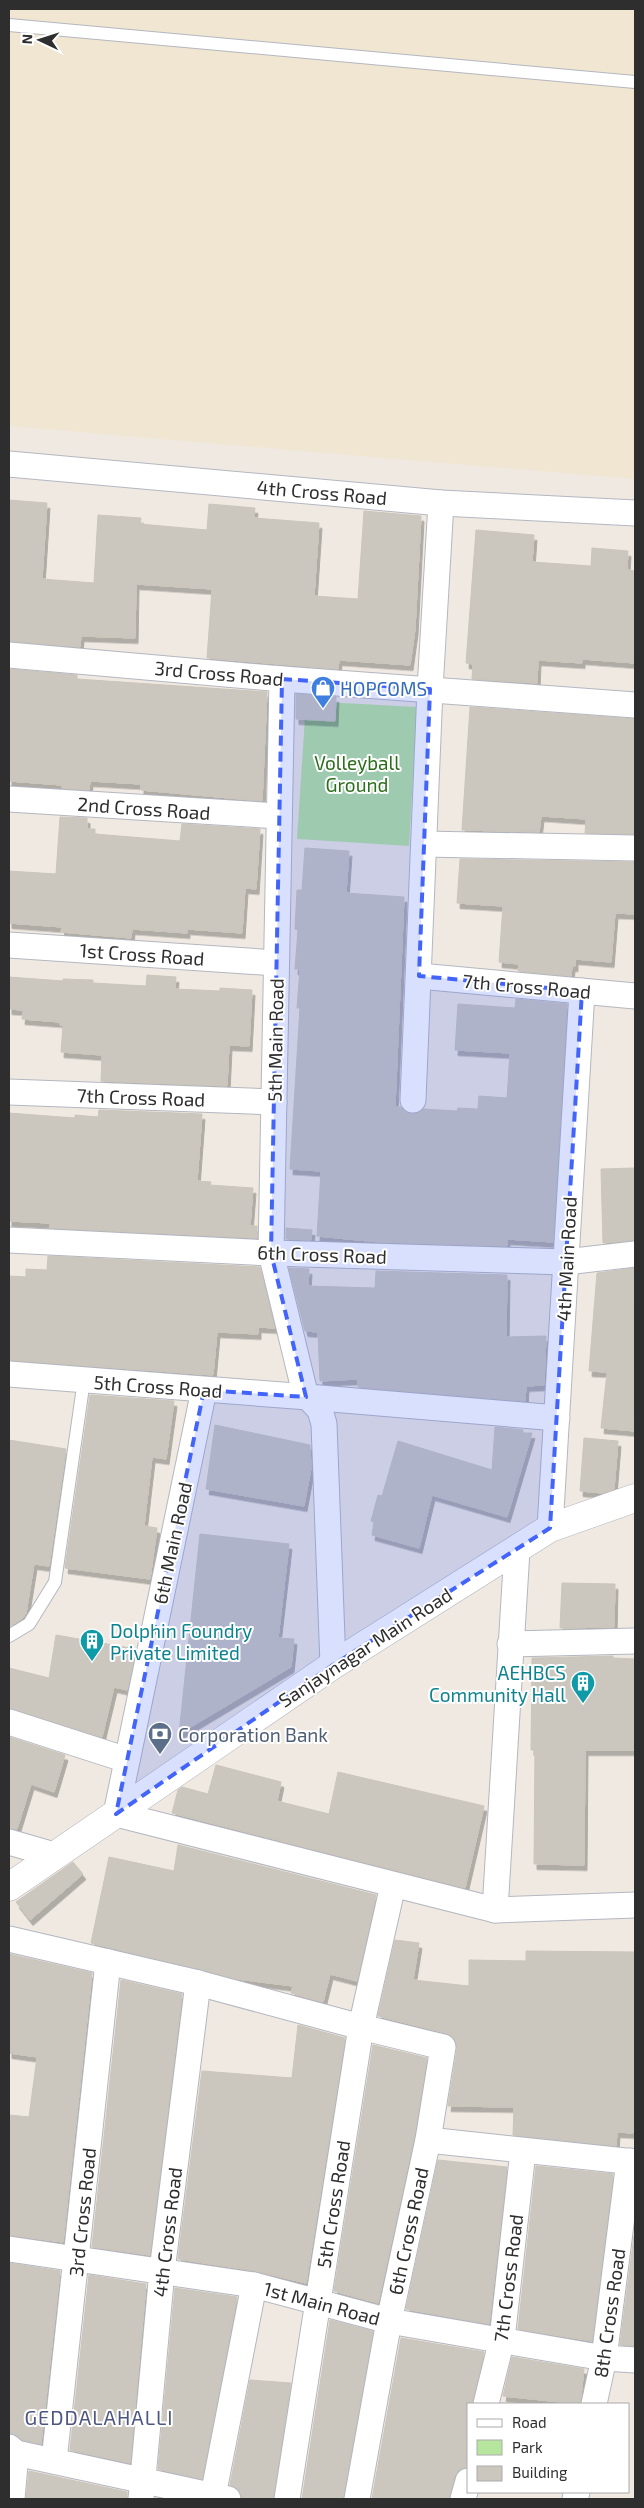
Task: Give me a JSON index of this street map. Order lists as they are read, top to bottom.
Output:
{
  "streets": {
    "street": [
      "4th Cross Road",
      "3rd Cross Road",
      "2nd Cross Road",
      "1st Cross Road",
      "7th Cross Road",
      "5th Main Road",
      "6th Cross Road",
      "4th Main Road",
      "5th Cross Road",
      "6th Main Road",
      "Sanjaynagar Main Road",
      "1st Main Road",
      "8th Cross Road"
    ]
  },
  "crossings": [
    ["4th Cross Road", "1st Main Road"],
    ["3rd Cross Road", "5th Main Road"],
    ["3rd Cross Road", "1st Main Road"],
    ["2nd Cross Road", "5th Main Road"],
    ["1st Cross Road", "5th Main Road"],
    ["7th Cross Road", "5th Main Road"],
    ["7th Cross Road", "4th Main Road"],
    ["7th Cross Road", "1st Main Road"],
    ["5th Main Road", "6th Cross Road"],
    ["5th Main Road", "5th Cross Road"],
    ["5th Main Road", "Sanjaynagar Main Road"],
    ["6th Cross Road", "4th Main Road"],
    ["6th Cross Road", "5th Cross Road"],
    ["6th Cross Road", "1st Main Road"],
    ["4th Main Road", "5th Cross Road"],
    ["4th Main Road", "Sanjaynagar Main Road"],
    ["5th Cross Road", "6th Main Road"],
    ["5th Cross Road", "1st Main Road"],
    ["6th Main Road", "Sanjaynagar Main Road"],
    ["1st Main Road", "8th Cross Road"]
  ],
  "districts": ["GEDDALAHALLI"],
  "parks": ["Volleyball Ground"],
  "places": {
    "shop": ["HOPCOMS"],
    "building": ["Dolphin Foundry Private Limited", "AEHBCS Community Hall"],
    "bank": ["Corporation Bank"]
  },
  "legend": ["Road", "Park", "Building"],
  "north": "left"
}
